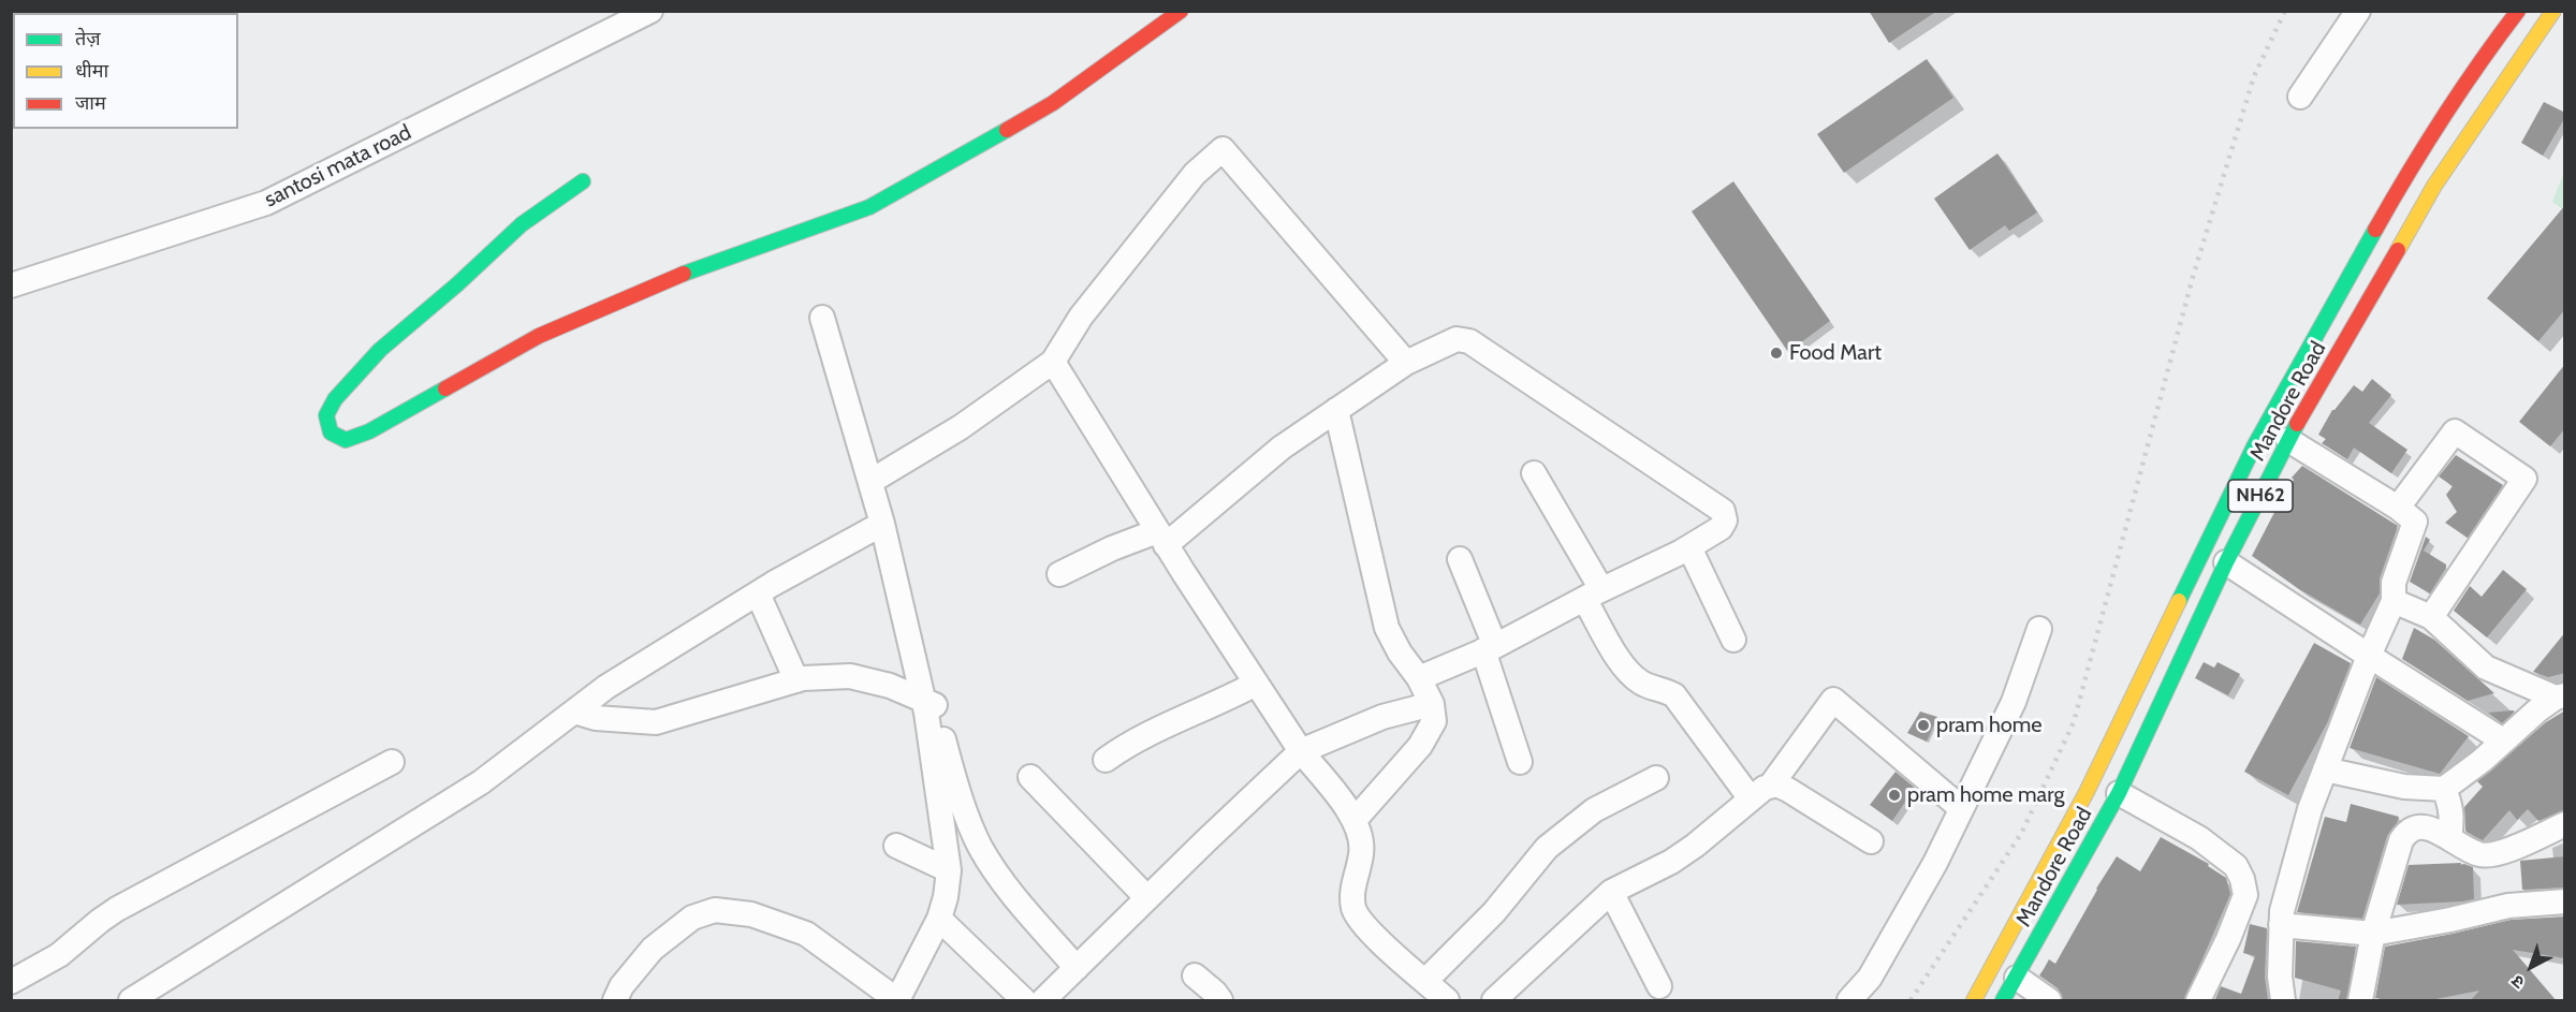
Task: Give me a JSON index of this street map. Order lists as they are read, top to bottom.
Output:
{
  "streets": {
    "main road": ["Mandore Road", "NH62"],
    "street": ["santosi mata road"]
  },
  "places": ["Food Mart", "pram home", "pram home marg"],
  "legend": ["तेज़", "धीमा", "जाम"],
  "north": "bottom left"
}
